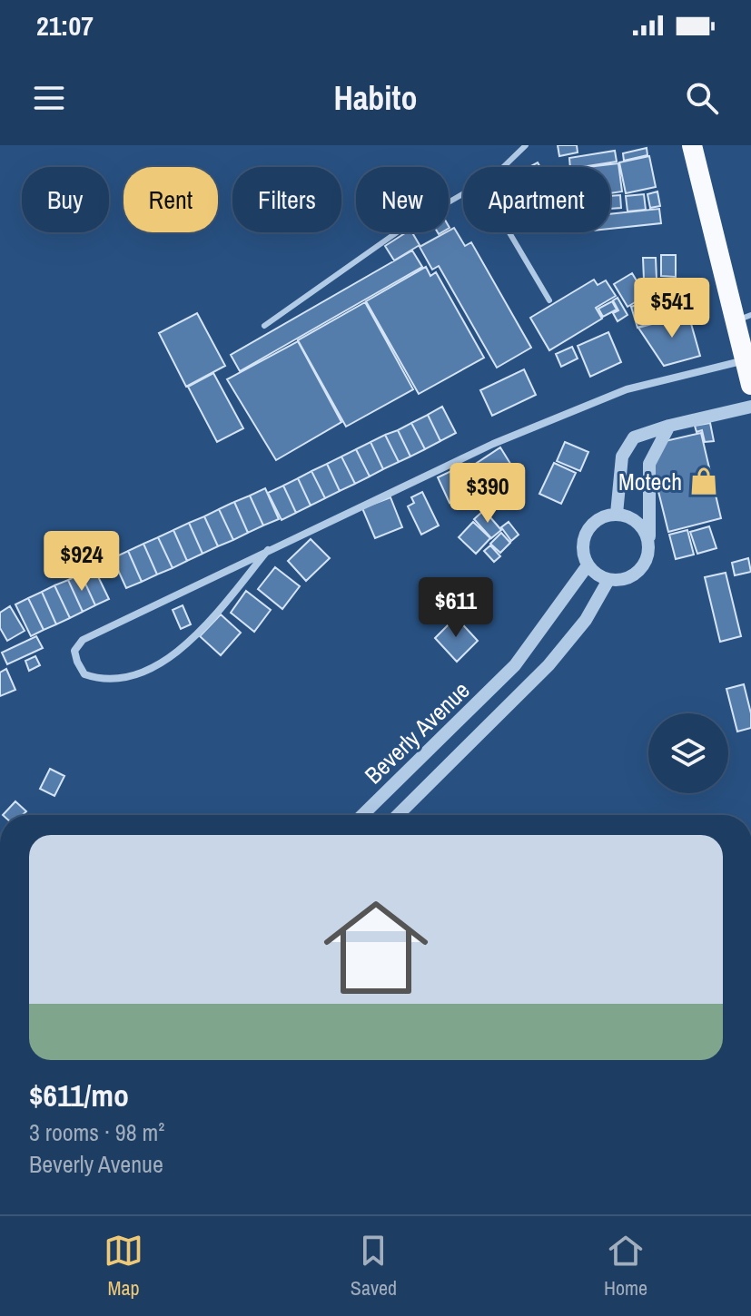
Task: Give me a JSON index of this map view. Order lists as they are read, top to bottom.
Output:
{
  "streets": {
    "street": ["Beverly Avenue"]
  },
  "places": {
    "shop": ["Motech"]
  },
  "page": {
    "status": "21:07",
    "header": "Habito",
    "chip": [
      "Buy",
      "Rent",
      "Filters",
      "New",
      "Apartment"
    ],
    "price": [
      "$541",
      "$390",
      "$924",
      "$611"
    ],
    "list": [
      {
        "name": "$611/mo",
        "note": "3 rooms · 98 m² · Beverly Avenue"
      }
    ],
    "tabs": ["Map", "Saved", "Home"]
  }
}
